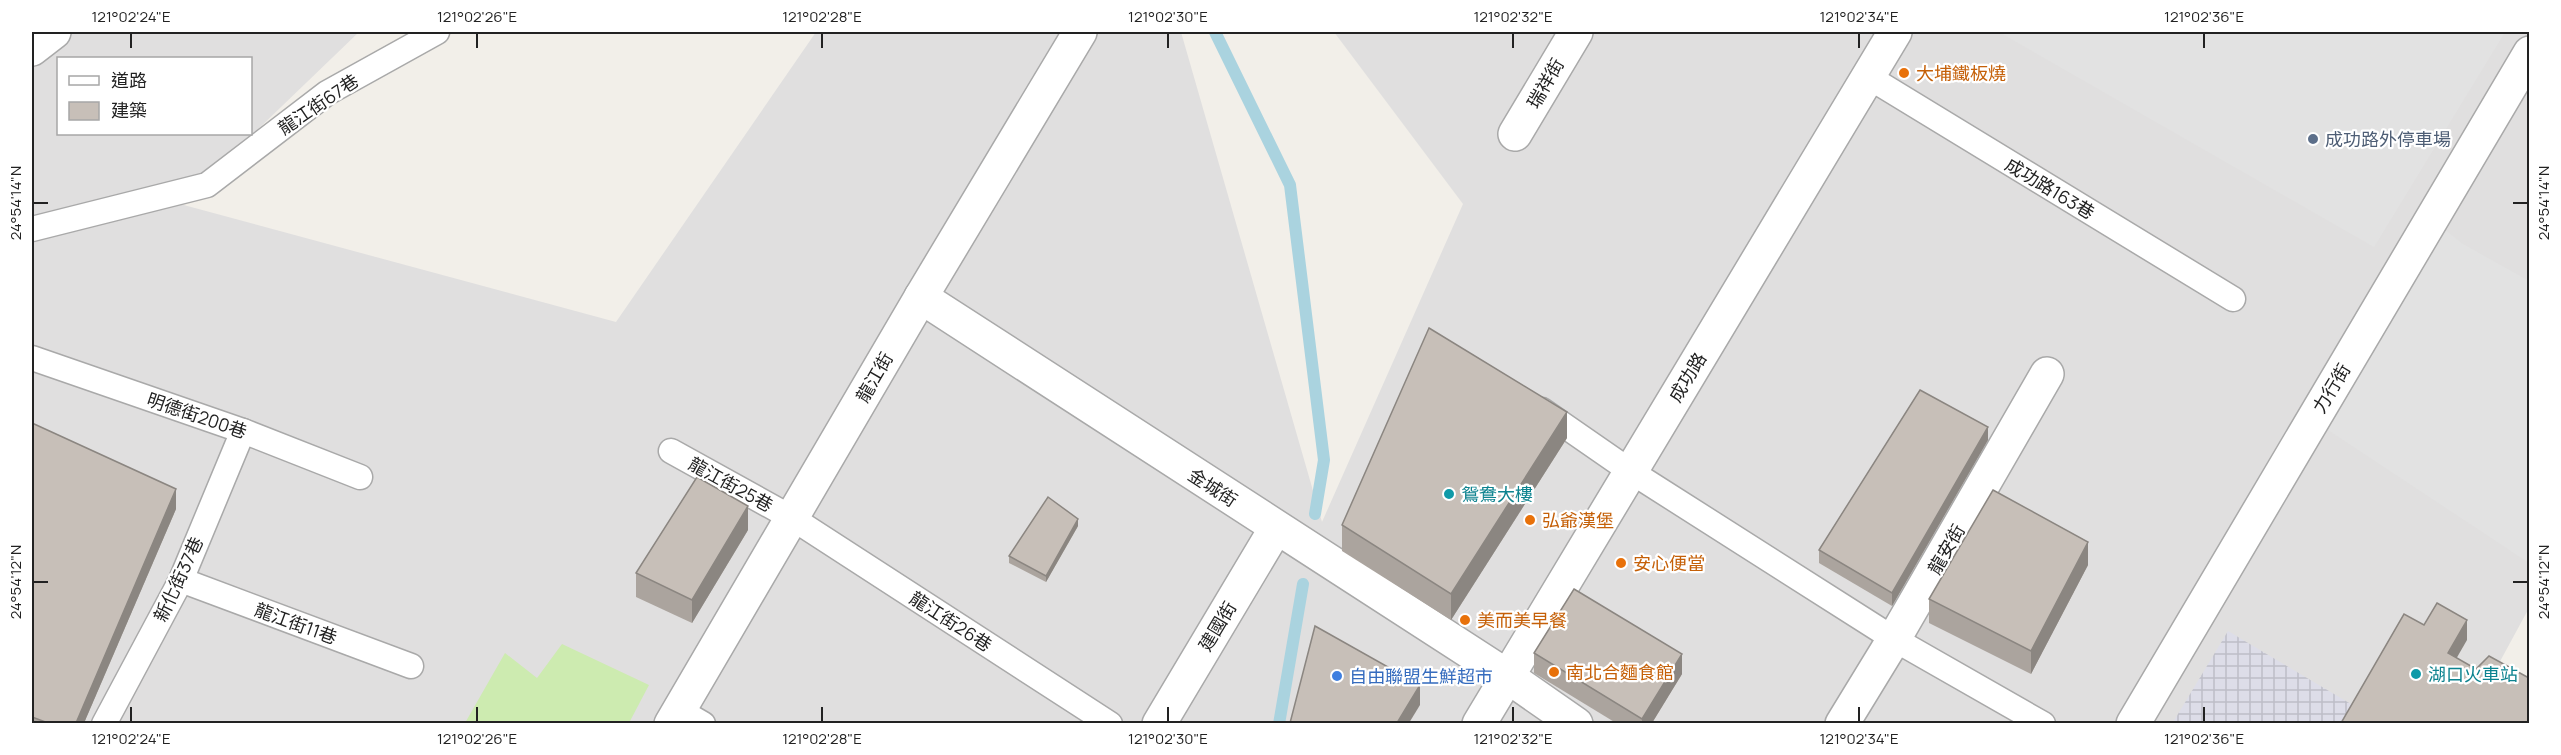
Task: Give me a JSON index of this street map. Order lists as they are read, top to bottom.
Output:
{
  "streets": {
    "street": [
      "瑞祥街",
      "龍江街",
      "成功路",
      "力行街",
      "金城街",
      "龍安街",
      "建國街"
    ],
    "lane": [
      "龍江街67巷",
      "成功路163巷",
      "明德街200巷",
      "龍江街25巷",
      "新化街37巷",
      "龍江街26巷",
      "龍江街11巷"
    ]
  },
  "crossings": [
    ["成功路163巷", "成功路"],
    ["龍江街", "龍江街25巷"],
    ["龍江街", "金城街"],
    ["龍江街", "龍江街26巷"],
    ["成功路", "金城街"],
    ["明德街200巷", "新化街37巷"],
    ["龍江街25巷", "龍江街26巷"],
    ["金城街", "建國街"],
    ["新化街37巷", "龍江街11巷"]
  ],
  "places": [
    "大埔鐵板燒",
    "成功路外停車場",
    "鴛鴦大樓",
    "弘爺漢堡",
    "安心便當",
    "美而美早餐",
    "南北合麵食館",
    "湖口火車站",
    "自由聯盟生鮮超市"
  ],
  "legend": ["道路", "建築"],
  "coordinates": [
    "121°02'24\"E",
    "121°02'26\"E",
    "121°02'28\"E",
    "121°02'30\"E",
    "121°02'32\"E",
    "121°02'34\"E",
    "121°02'36\"E",
    "24°54'14\"N",
    "24°54'12\"N"
  ]
}
